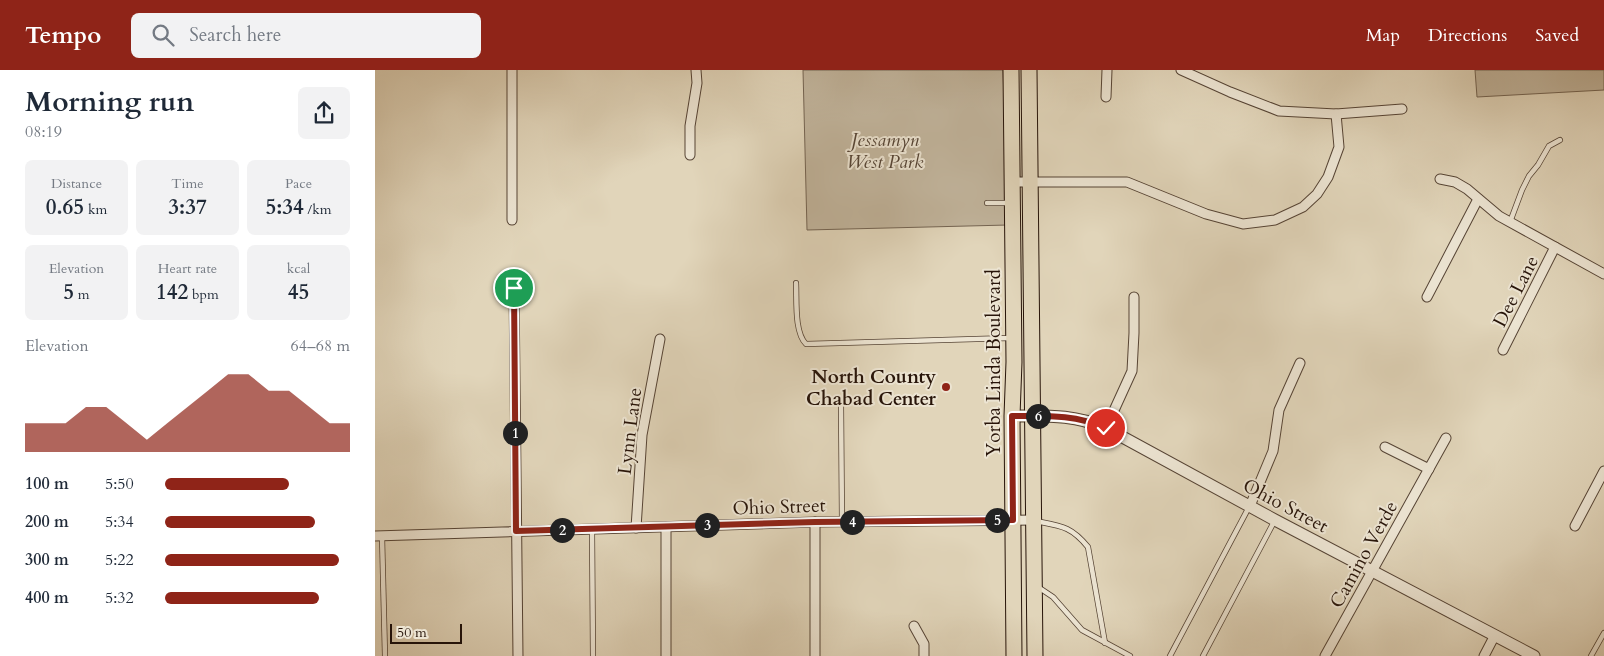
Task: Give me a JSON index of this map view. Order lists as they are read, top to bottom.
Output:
{
  "streets": {
    "main road": ["Yorba Linda Boulevard"],
    "street": [
      "Dee Lane",
      "Lynn Lane",
      "Ohio Street",
      "Camino Verde"
    ]
  },
  "crossings": [
    ["Yorba Linda Boulevard", "Ohio Street"],
    ["Lynn Lane", "Ohio Street"],
    ["Ohio Street", "Camino Verde"]
  ],
  "parks": ["Jessamyn West Park"],
  "places": ["North County Chabad Center"],
  "scale_bar": "50 m",
  "page": {
    "header": "Tempo",
    "search": "Search here",
    "nav": ["Map", "Directions", "Saved"],
    "heading": ["Morning run", "08:19"],
    "stats": [
      ["Distance", "0.65 km"],
      ["Time", "3:37"],
      ["Pace", "5:34 /km"],
      ["Elevation", "5 m"],
      ["Heart rate", "142 bpm"],
      ["kcal", "45"]
    ],
    "chart": ["Elevation", "64–68 m"],
    "pins": [
      "6",
      "1",
      "5",
      "4",
      "3",
      "2"
    ],
    "list": [
      {
        "name": "100 m",
        "note": "5:50"
      },
      {
        "name": "200 m",
        "note": "5:34"
      },
      {
        "name": "300 m",
        "note": "5:22"
      },
      {
        "name": "400 m",
        "note": "5:32"
      }
    ],
    "scale": "50 m"
  }
}
